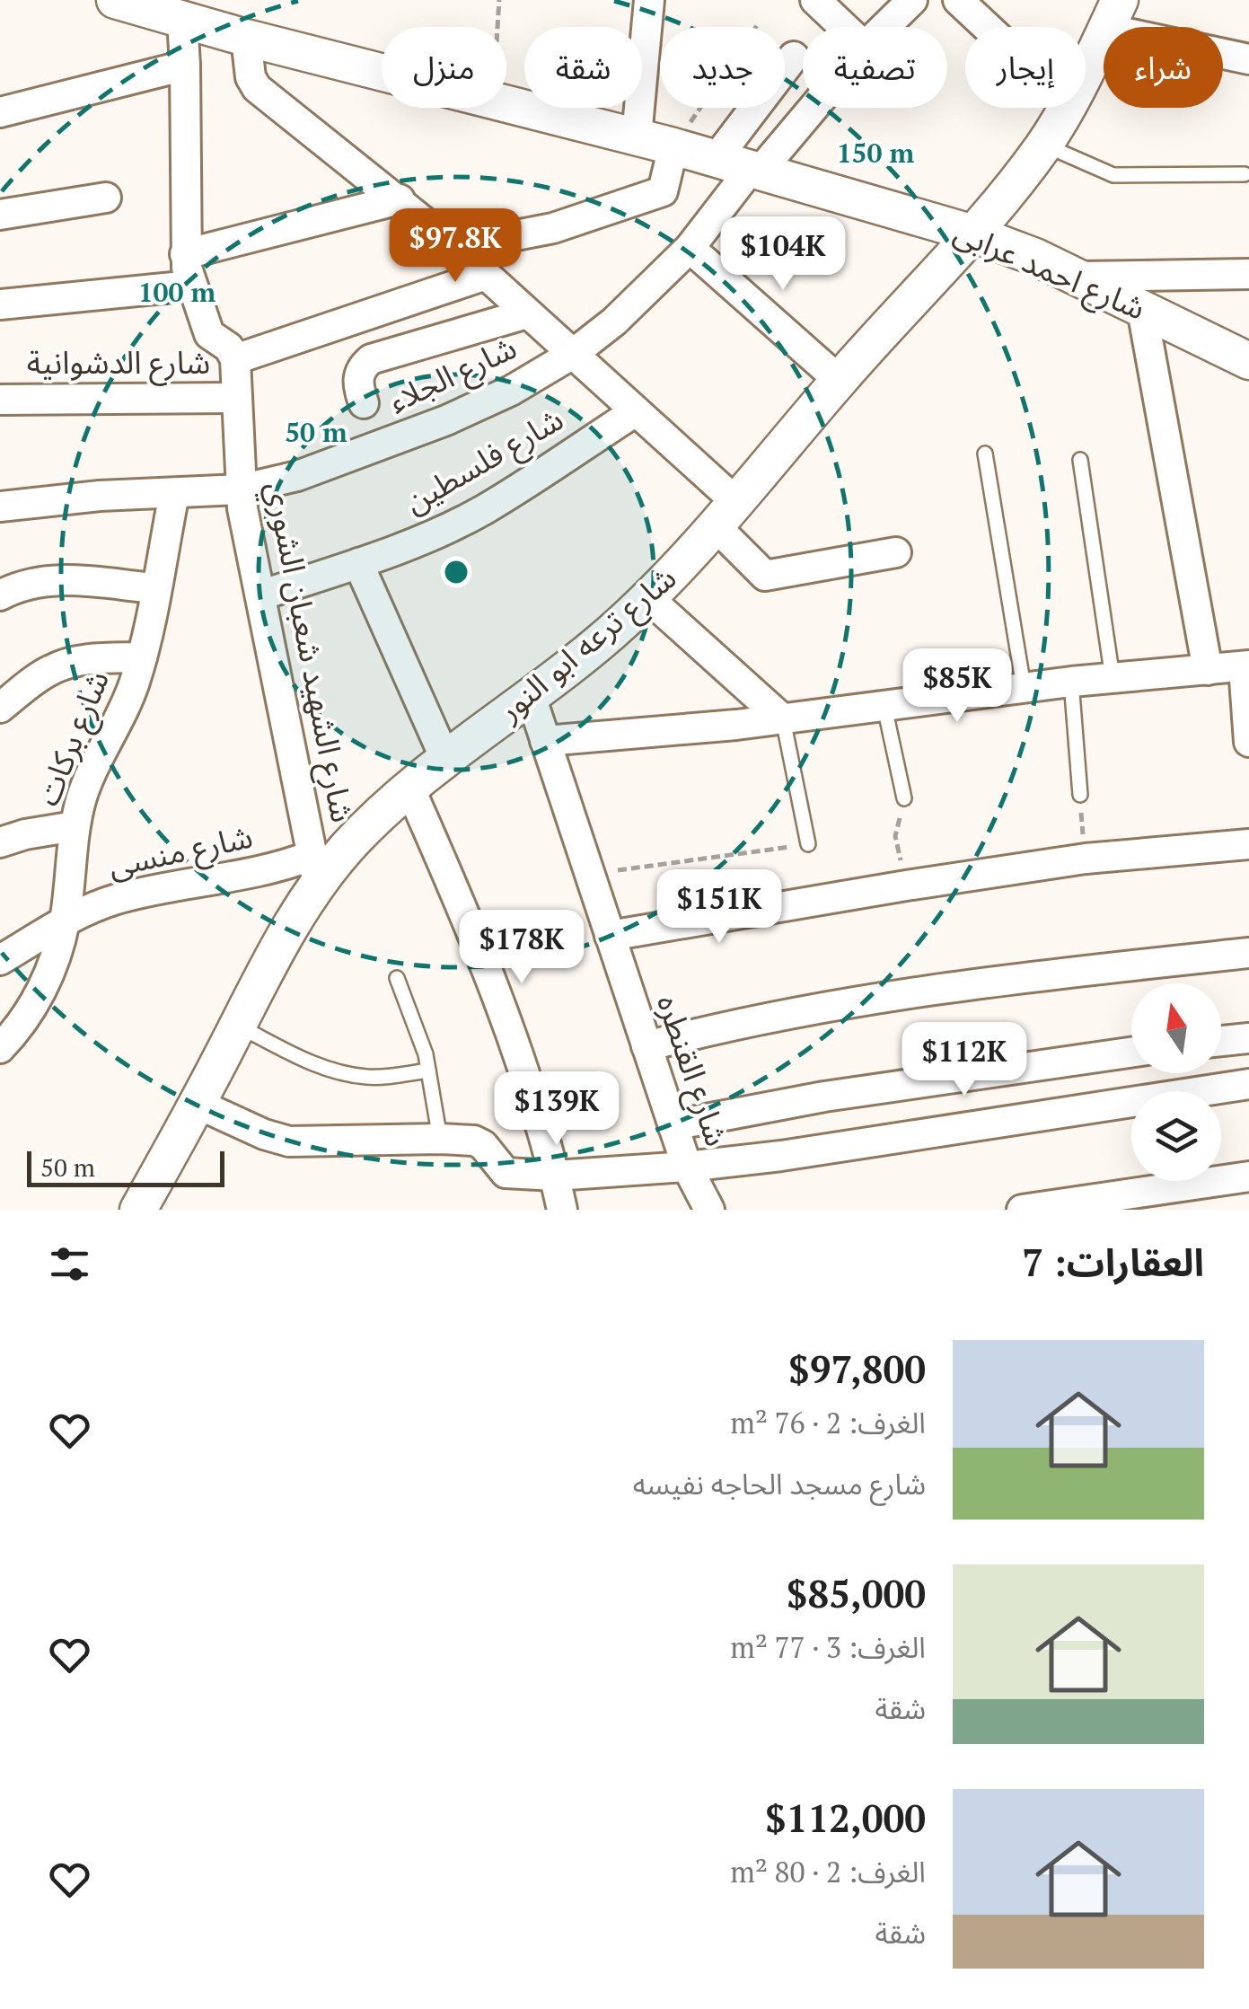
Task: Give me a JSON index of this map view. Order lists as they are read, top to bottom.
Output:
{
  "streets": {
    "street": [
      "شارع احمد عرابى",
      "شارع الدشوانية",
      "شارع الجلاء",
      "شارع فلسطين",
      "شارع ترعه ابو النور",
      "شارع الشهيد شعبان الشوري",
      "شارع بركات",
      "شارع منسى",
      "شارع القنطره"
    ]
  },
  "crossings": [
    ["شارع احمد عرابى", "شارع الجلاء"],
    ["شارع احمد عرابى", "شارع ترعه ابو النور"],
    ["شارع الدشوانية", "شارع الشهيد شعبان الشوري"],
    ["شارع الجلاء", "شارع الشهيد شعبان الشوري"],
    ["شارع الجلاء", "شارع بركات"],
    ["شارع فلسطين", "شارع الشهيد شعبان الشوري"],
    ["شارع ترعه ابو النور", "شارع الشهيد شعبان الشوري"],
    ["شارع ترعه ابو النور", "شارع منسى"],
    ["شارع ترعه ابو النور", "شارع القنطره"],
    ["شارع الشهيد شعبان الشوري", "شارع منسى"],
    ["شارع بركات", "شارع منسى"]
  ],
  "scale_bar": "50 m",
  "north": "top",
  "page": {
    "chip": [
      "شراء",
      "إيجار",
      "تصفية",
      "جديد",
      "شقة",
      "منزل"
    ],
    "price": [
      "$97.8K",
      "$104K",
      "$85K",
      "$151K",
      "$178K",
      "$112K",
      "$139K"
    ],
    "scale": "50 m",
    "heading": "العقارات: 7",
    "list": [
      {
        "name": "$97,800",
        "note": "الغرف: 2 · 76 m² · شارع مسجد الحاجه نفيسه"
      },
      {
        "name": "$85,000",
        "note": "الغرف: 3 · 77 m² · شقة"
      },
      {
        "name": "$112,000",
        "note": "الغرف: 2 · 80 m² · شقة"
      }
    ]
  },
  "rings": ["150 m", "100 m", "50 m"]
}
